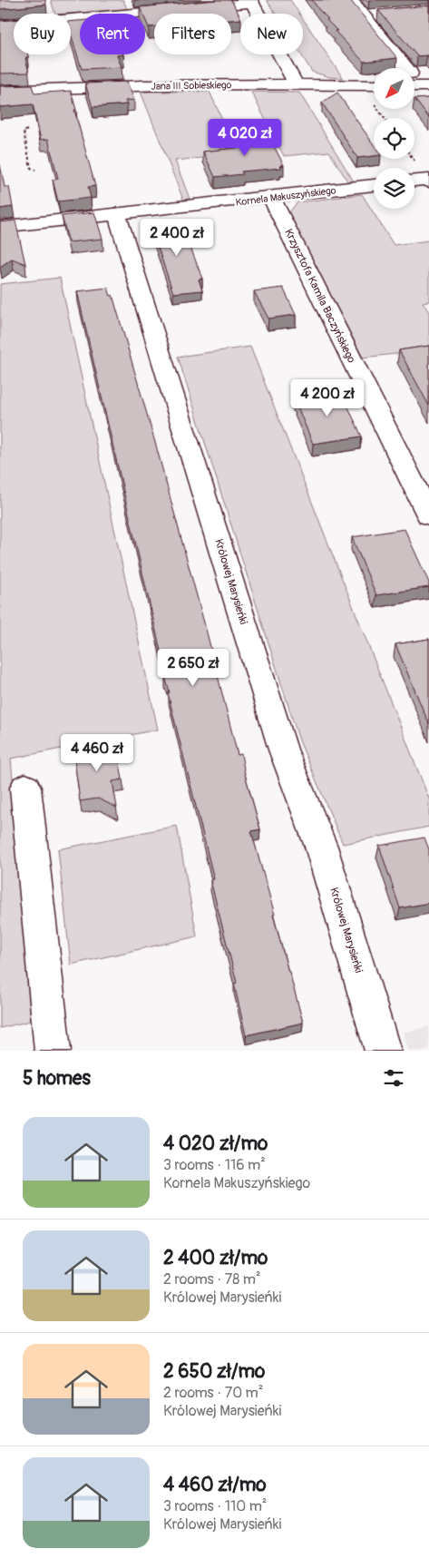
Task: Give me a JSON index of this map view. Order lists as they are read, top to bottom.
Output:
{
  "streets": {
    "street": [
      "Jana III Sobieskiego",
      "Kornela Makuszyńskiego",
      "Krzysztofa Kamila Baczyńskiego",
      "Królowej Marysieńki"
    ]
  },
  "crossings": [
    ["Kornela Makuszyńskiego", "Krzysztofa Kamila Baczyńskiego"],
    ["Kornela Makuszyńskiego", "Królowej Marysieńki"]
  ],
  "north": "bottom left",
  "page": {
    "chip": [
      "Buy",
      "Rent",
      "Filters",
      "New"
    ],
    "price": [
      "4 020 zł",
      "2 400 zł",
      "4 200 zł",
      "2 650 zł",
      "4 460 zł"
    ],
    "heading": "5 homes",
    "list": [
      {
        "name": "4 020 zł/mo",
        "note": "3 rooms · 116 m² · Kornela Makuszyńskiego"
      },
      {
        "name": "2 400 zł/mo",
        "note": "2 rooms · 78 m² · Królowej Marysieńki"
      },
      {
        "name": "2 650 zł/mo",
        "note": "2 rooms · 70 m² · Królowej Marysieńki"
      },
      {
        "name": "4 460 zł/mo",
        "note": "3 rooms · 110 m² · Królowej Marysieńki"
      }
    ]
  }
}
